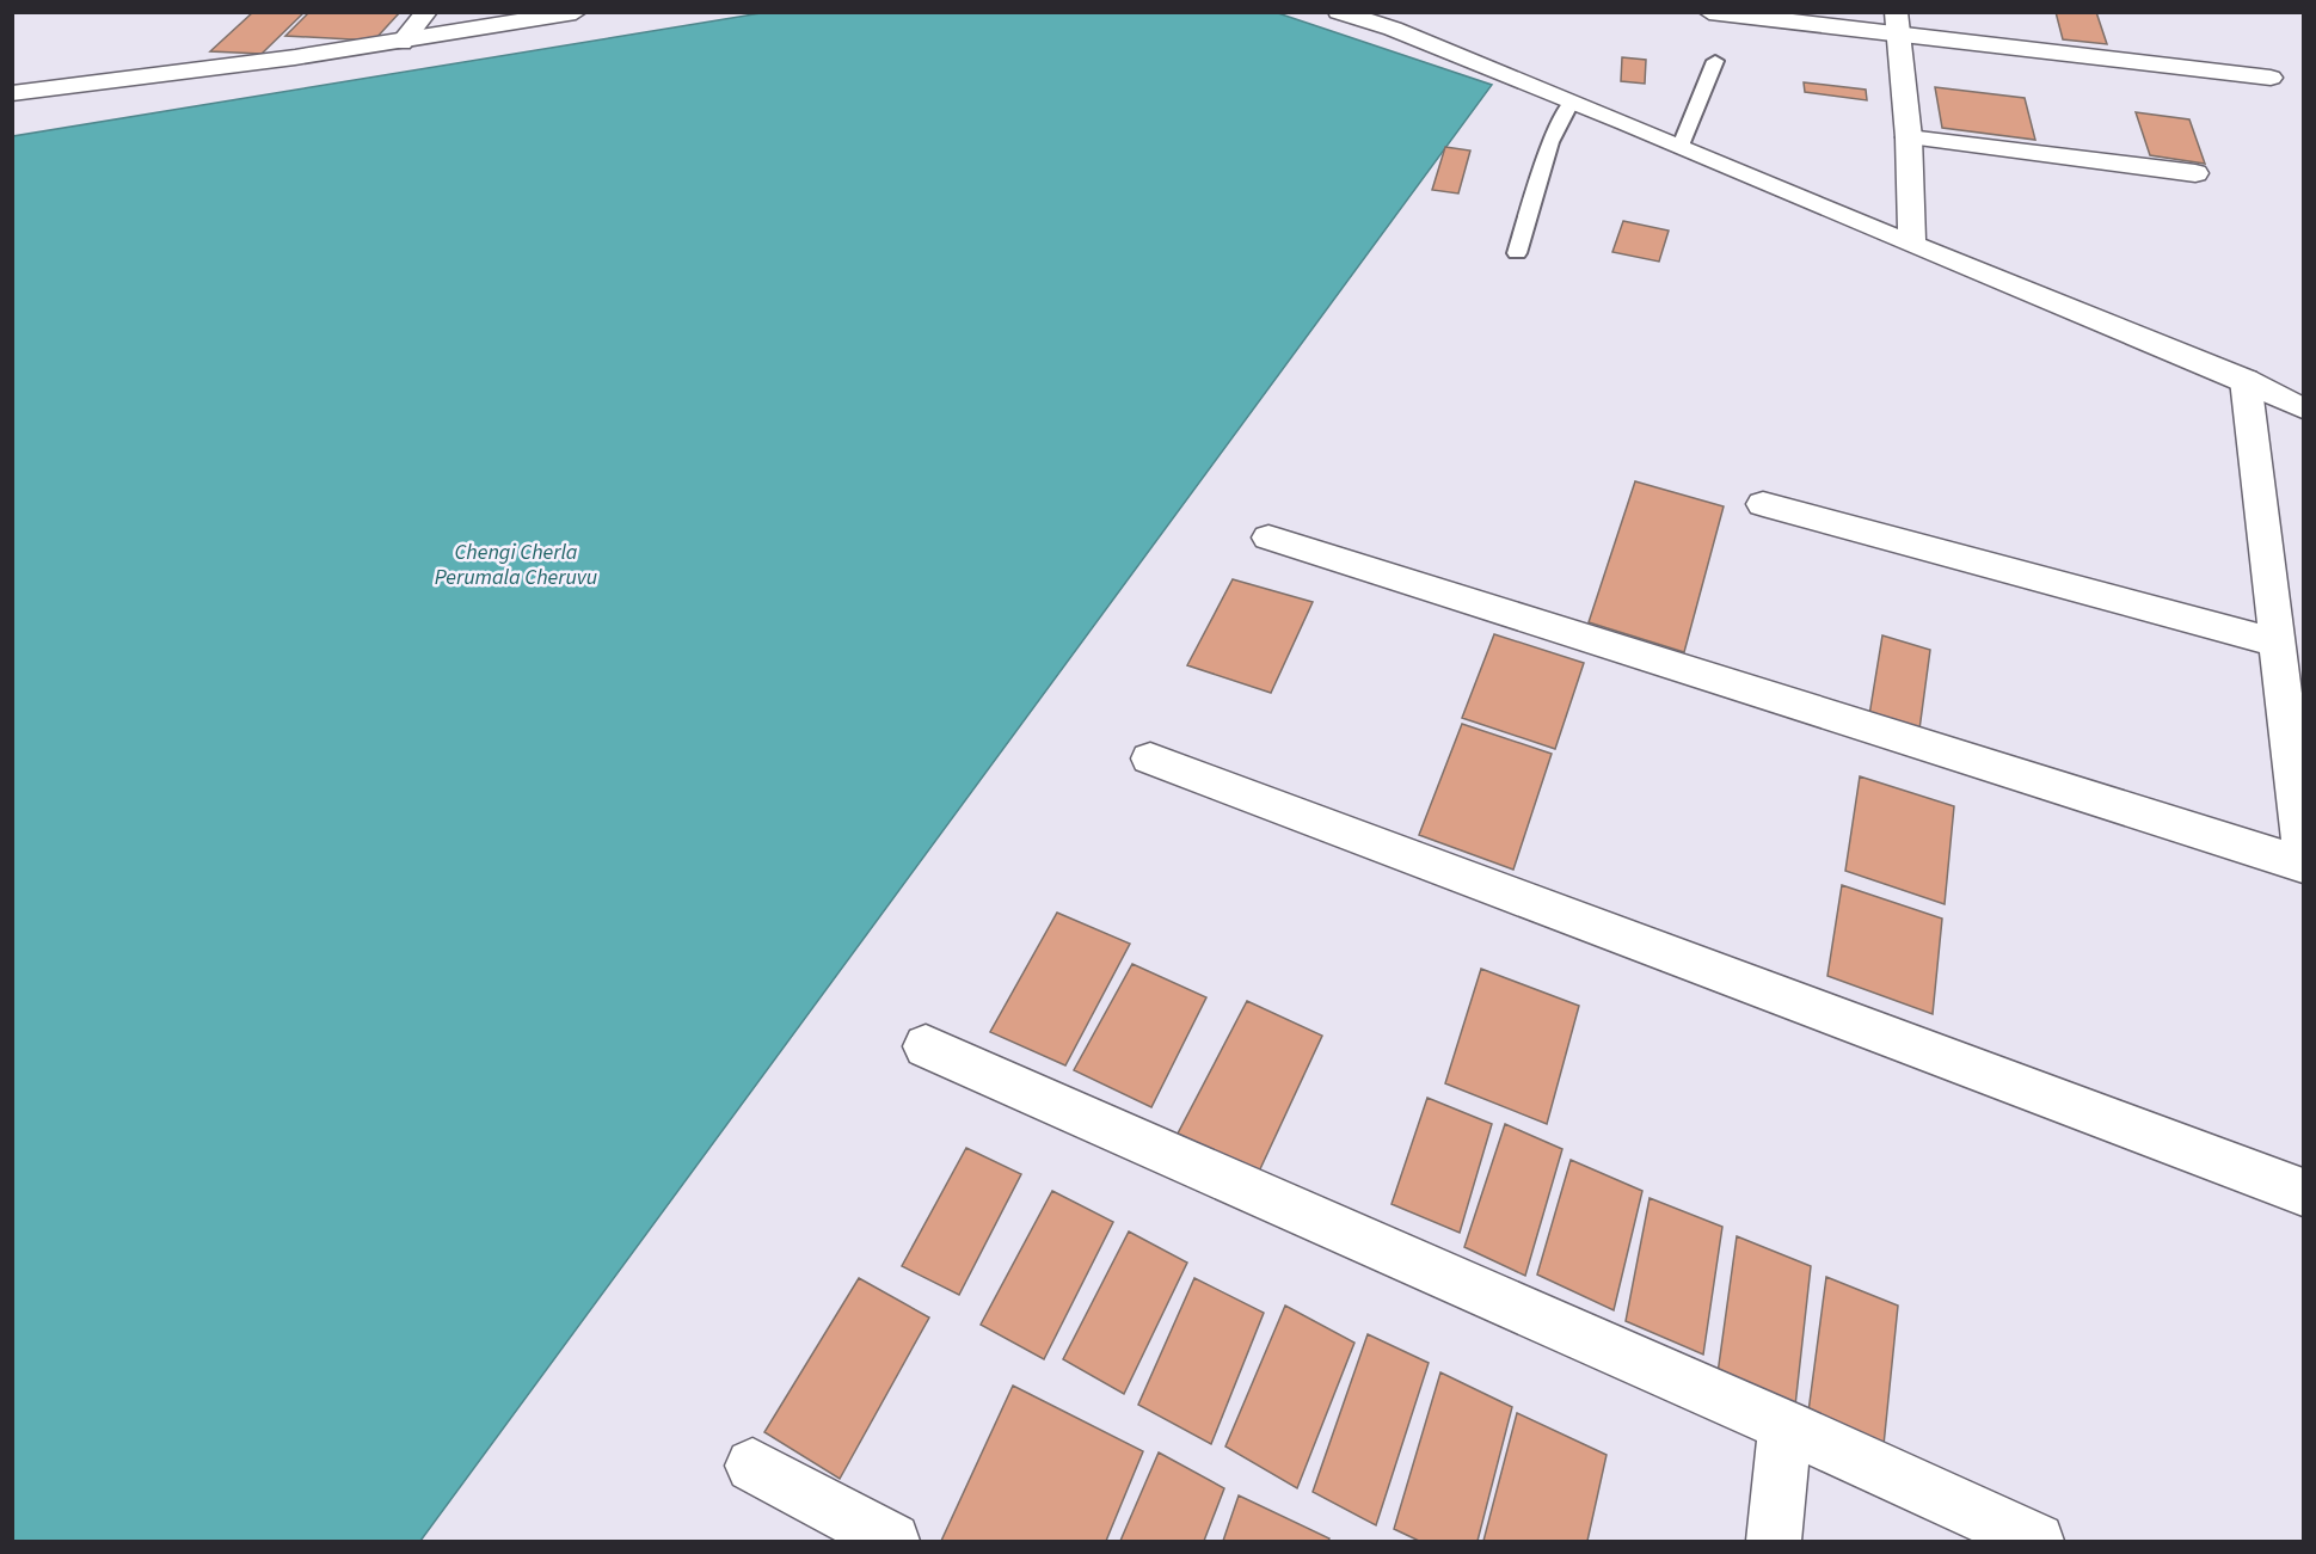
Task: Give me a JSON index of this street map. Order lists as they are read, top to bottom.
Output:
{
  "water": ["Chengi Cherla Perumala Cheruvu"]
}
